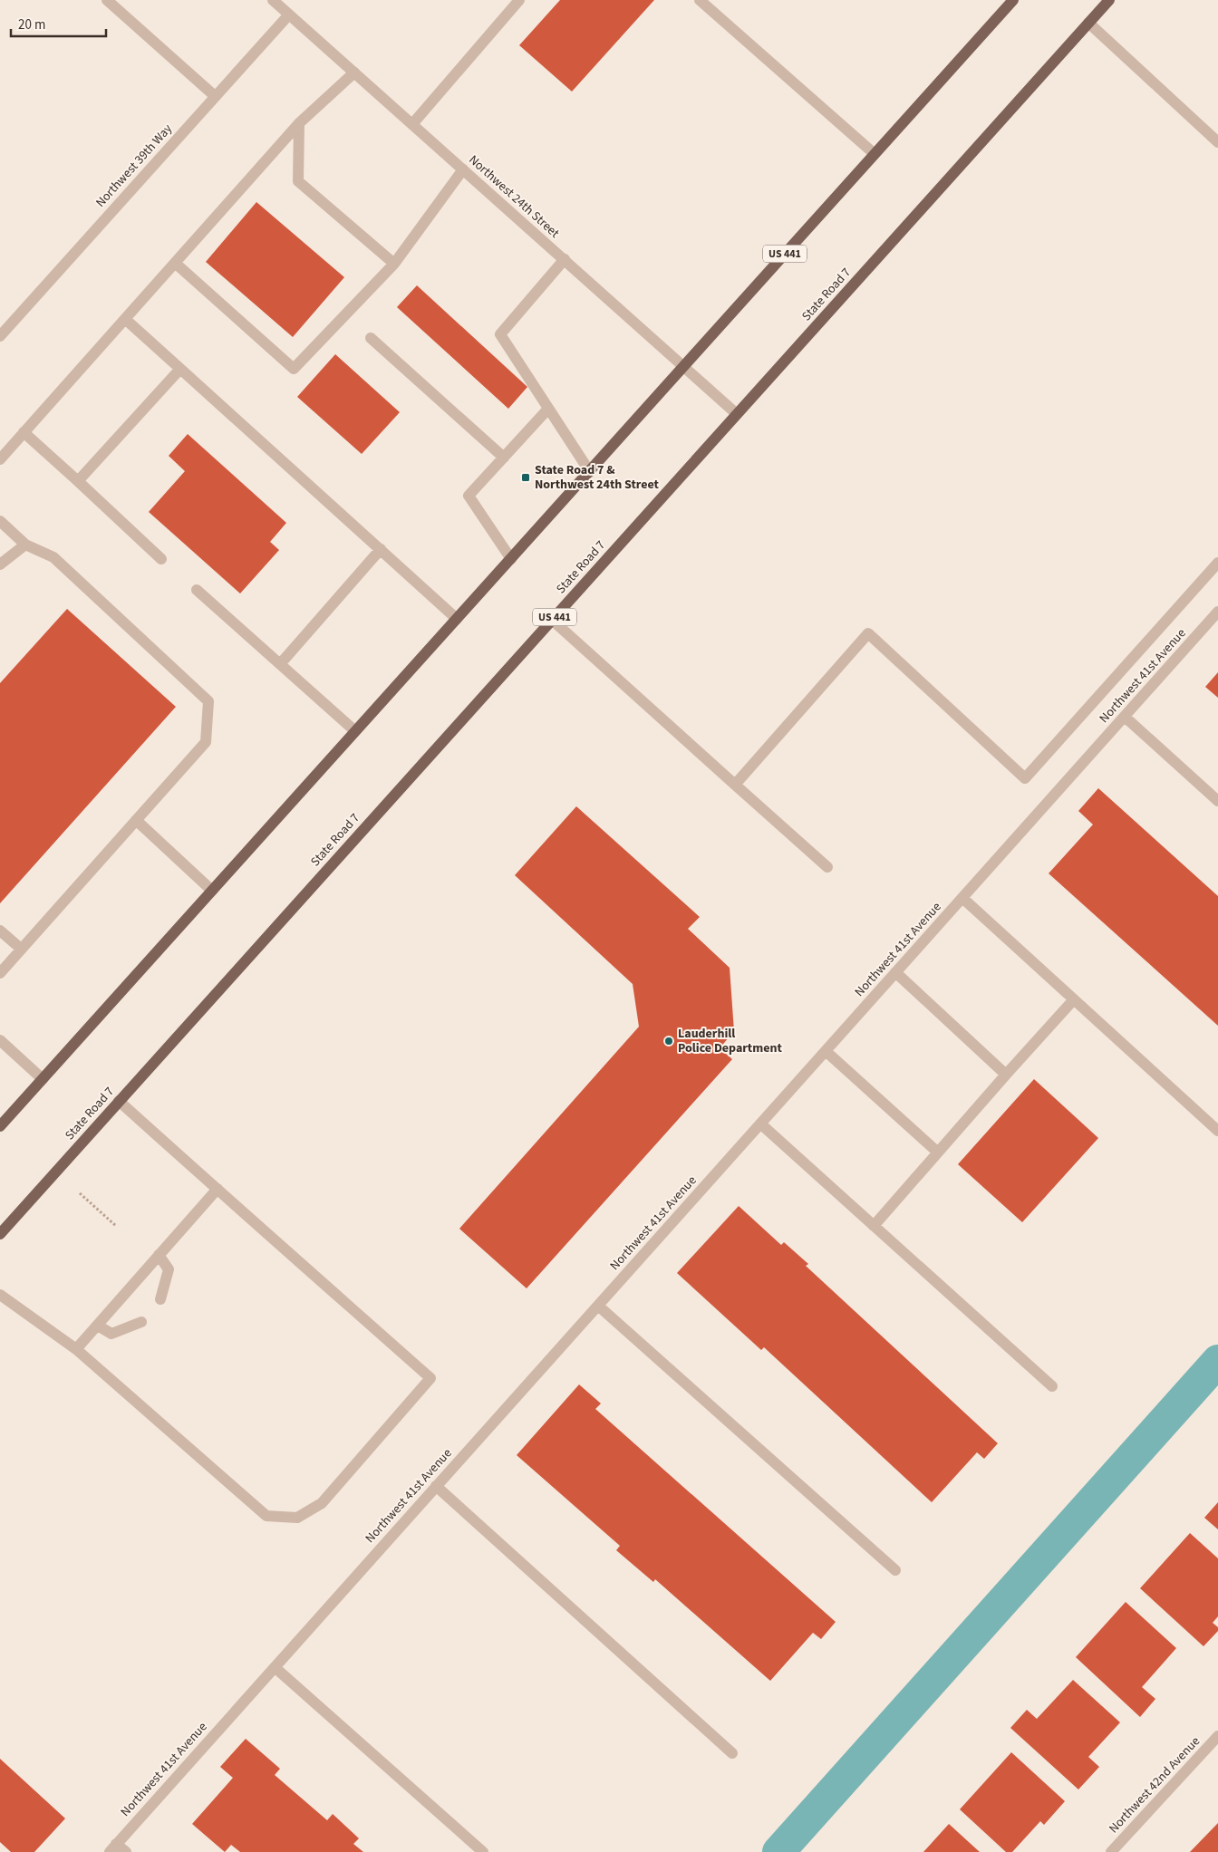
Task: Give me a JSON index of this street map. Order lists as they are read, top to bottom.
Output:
{
  "streets": {
    "main road": ["US 441", "State Road 7"],
    "street": [
      "Northwest 39th Way",
      "Northwest 24th Street",
      "Northwest 41st Avenue",
      "Northwest 42nd Avenue"
    ]
  },
  "crossings": [
    ["Northwest 39th Way", "Northwest 24th Street"],
    ["Northwest 24th Street", "US 441"],
    ["Northwest 24th Street", "State Road 7"]
  ],
  "places": {
    "transit": ["State Road 7 & Northwest 24th Street"],
    "other": ["Lauderhill Police Department"]
  },
  "scale_bar": "20 m"
}
